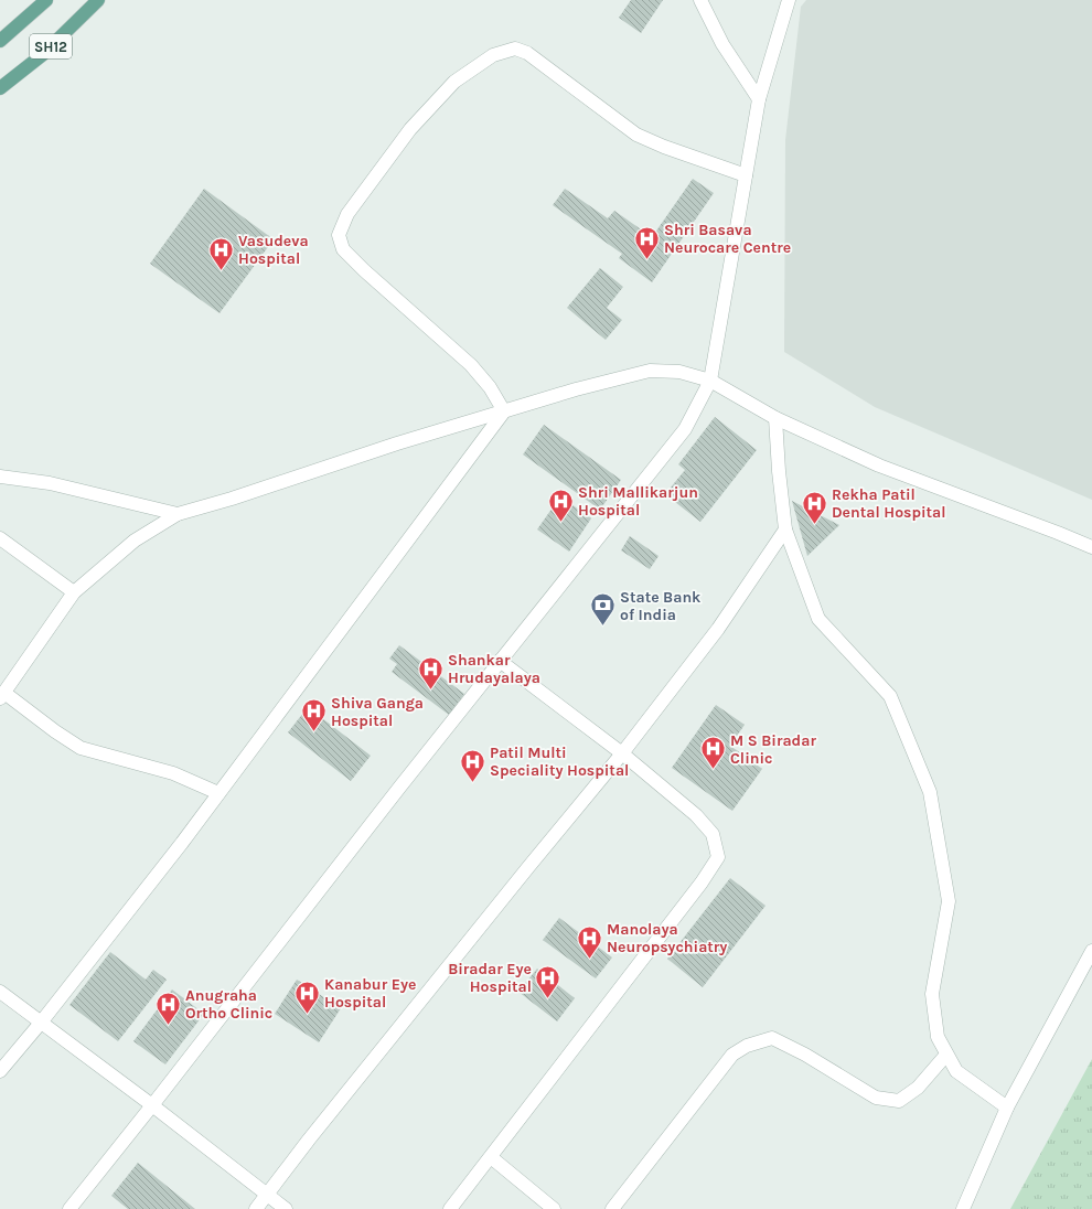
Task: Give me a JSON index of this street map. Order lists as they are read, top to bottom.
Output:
{
  "streets": {
    "main road": ["SH12"]
  },
  "places": {
    "hospital": [
      "Shri Basava Neurocare Centre",
      "Vasudeva Hospital",
      "Shri Mallikarjun Hospital",
      "Rekha Patil Dental Hospital",
      "Shankar Hrudayalaya",
      "Shiva Ganga Hospital",
      "M S Biradar Clinic",
      "Patil Multi Speciality Hospital",
      "Manolaya Neuropsychiatry",
      "Biradar Eye Hospital",
      "Kanabur Eye Hospital",
      "Anugraha Ortho Clinic"
    ],
    "bank": ["State Bank of India"]
  }
}
